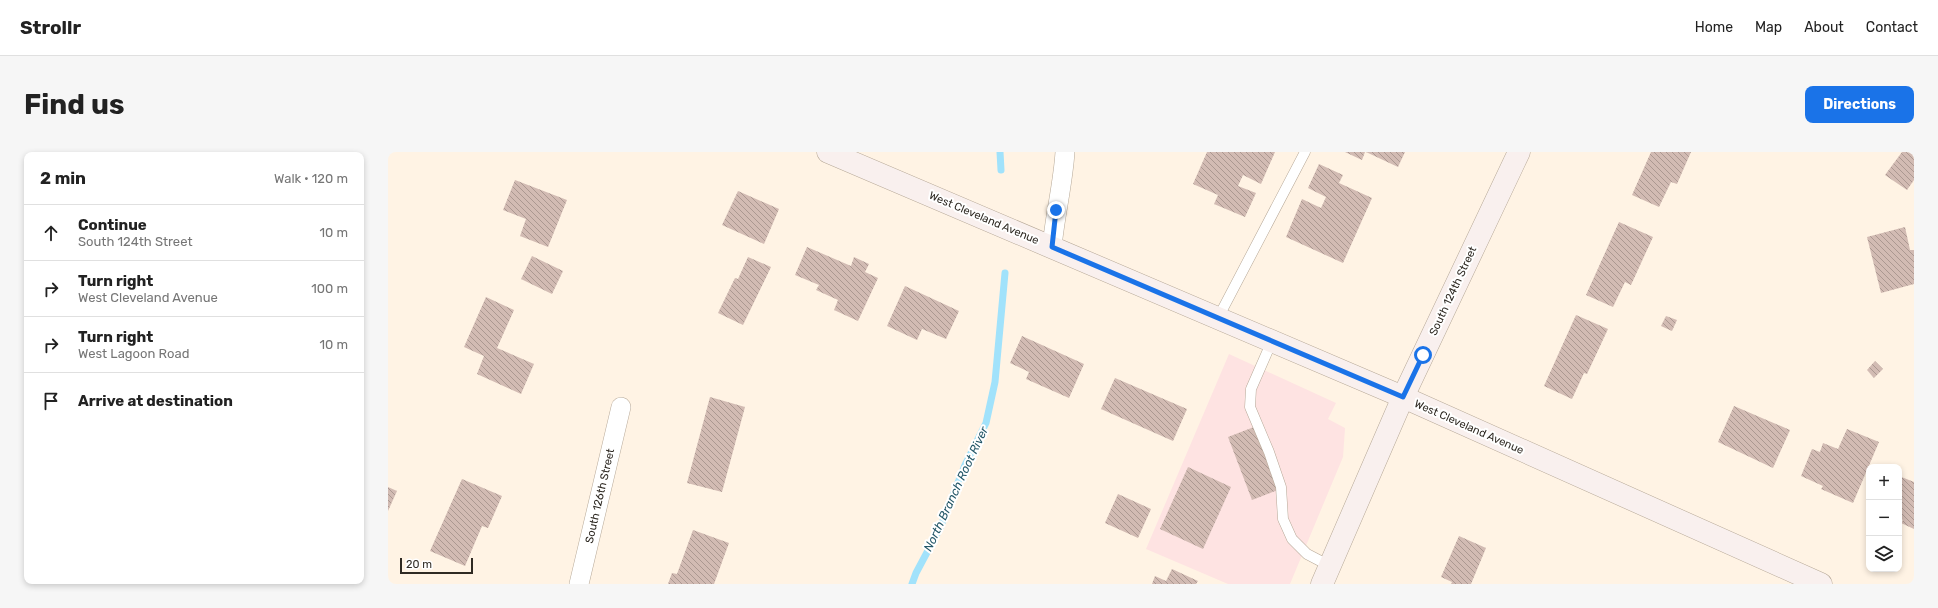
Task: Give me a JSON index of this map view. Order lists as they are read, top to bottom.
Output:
{
  "streets": {
    "main road": ["West Cleveland Avenue", "South 124th Street"],
    "street": ["South 126th Street"]
  },
  "crossings": [
    ["West Cleveland Avenue", "South 124th Street"]
  ],
  "water": ["North Branch Root River"],
  "scale_bar": "20 m",
  "page": {
    "header": "Strollr",
    "nav": [
      "Home",
      "Map",
      "About",
      "Contact"
    ],
    "buttons": "Directions",
    "title": "Find us",
    "heading": ["2 min", "Walk · 120 m"],
    "list": [
      ["Continue", "South 124th Street", "10 m"],
      ["Turn right", "West Cleveland Avenue", "100 m"],
      ["Turn right", "West Lagoon Road", "10 m"],
      "Arrive at destination"
    ],
    "map_buttons": ["+", "−"],
    "scale": "20 m"
  }
}
